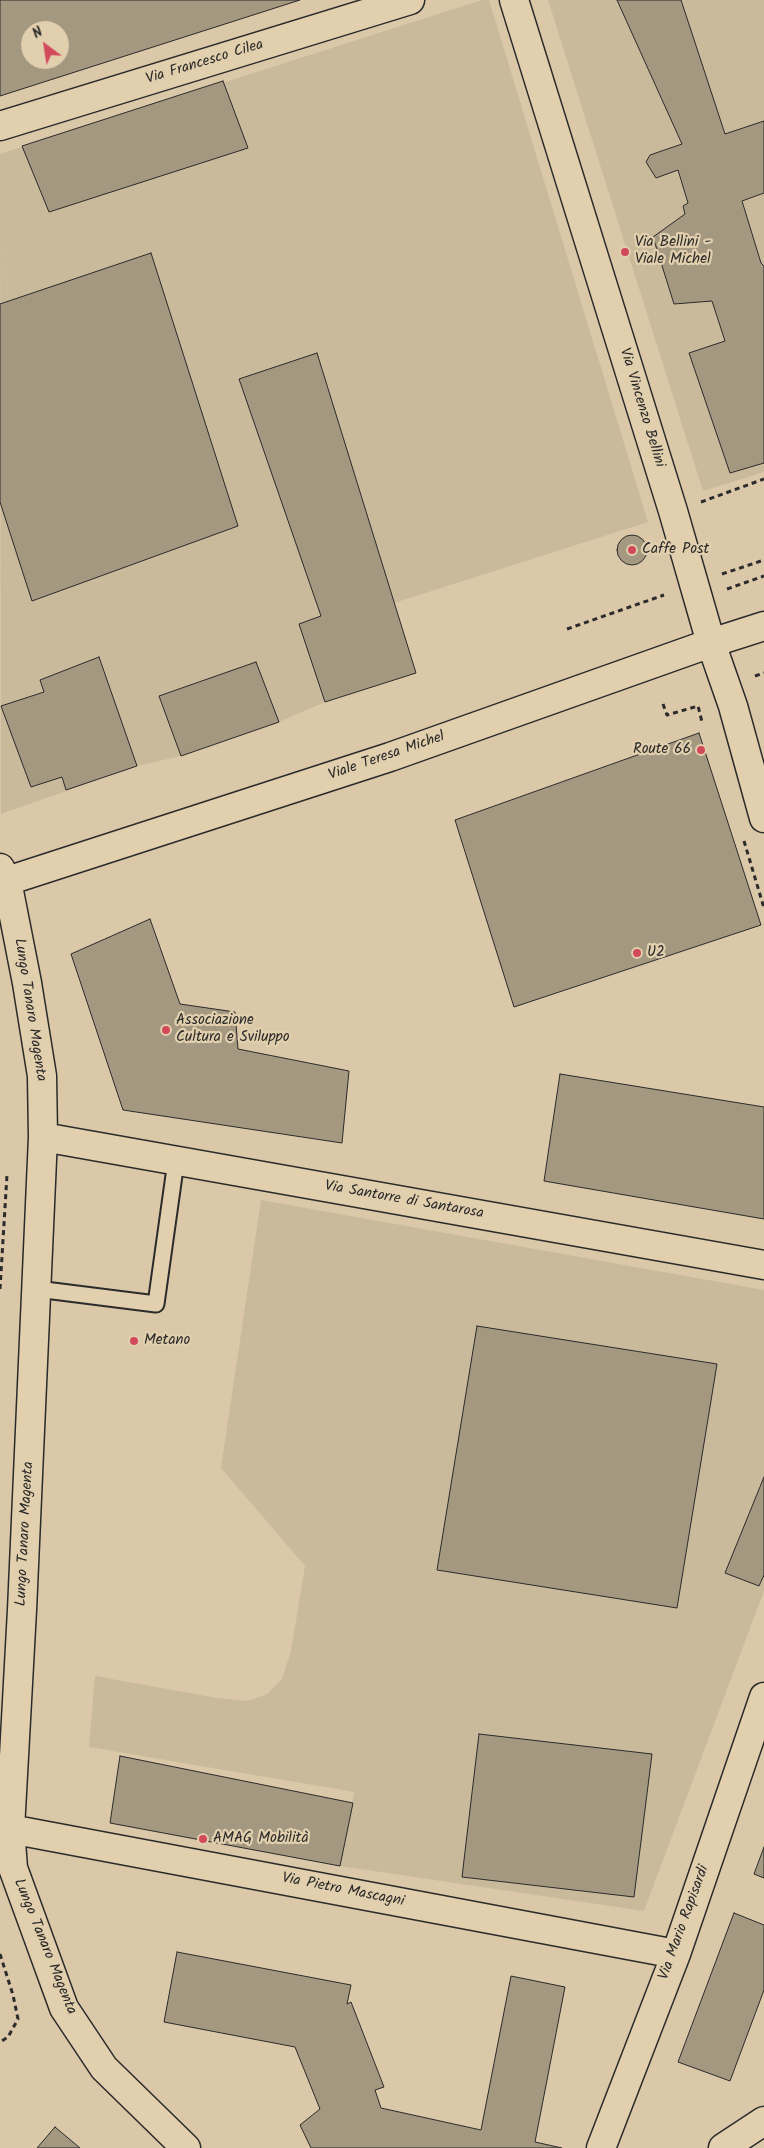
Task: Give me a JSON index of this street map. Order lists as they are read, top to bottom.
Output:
{
  "streets": {
    "street": [
      "Via Francesco Cilea",
      "Via Vincenzo Bellini",
      "Viale Teresa Michel",
      "Lungo Tanaro Magenta",
      "Via Santorre di Santarosa",
      "Via Pietro Mascagni",
      "Via Mario Rapisardi"
    ]
  },
  "crossings": [
    ["Via Vincenzo Bellini", "Viale Teresa Michel"],
    ["Viale Teresa Michel", "Lungo Tanaro Magenta"],
    ["Lungo Tanaro Magenta", "Via Santorre di Santarosa"],
    ["Lungo Tanaro Magenta", "Via Pietro Mascagni"],
    ["Via Pietro Mascagni", "Via Mario Rapisardi"]
  ],
  "places": [
    "Via Bellini - Viale Michel",
    "Caffe Post",
    "Route 66",
    "U2",
    "Associazione Cultura e Sviluppo",
    "Metano",
    "AMAG Mobilità"
  ],
  "north": "top left"
}
